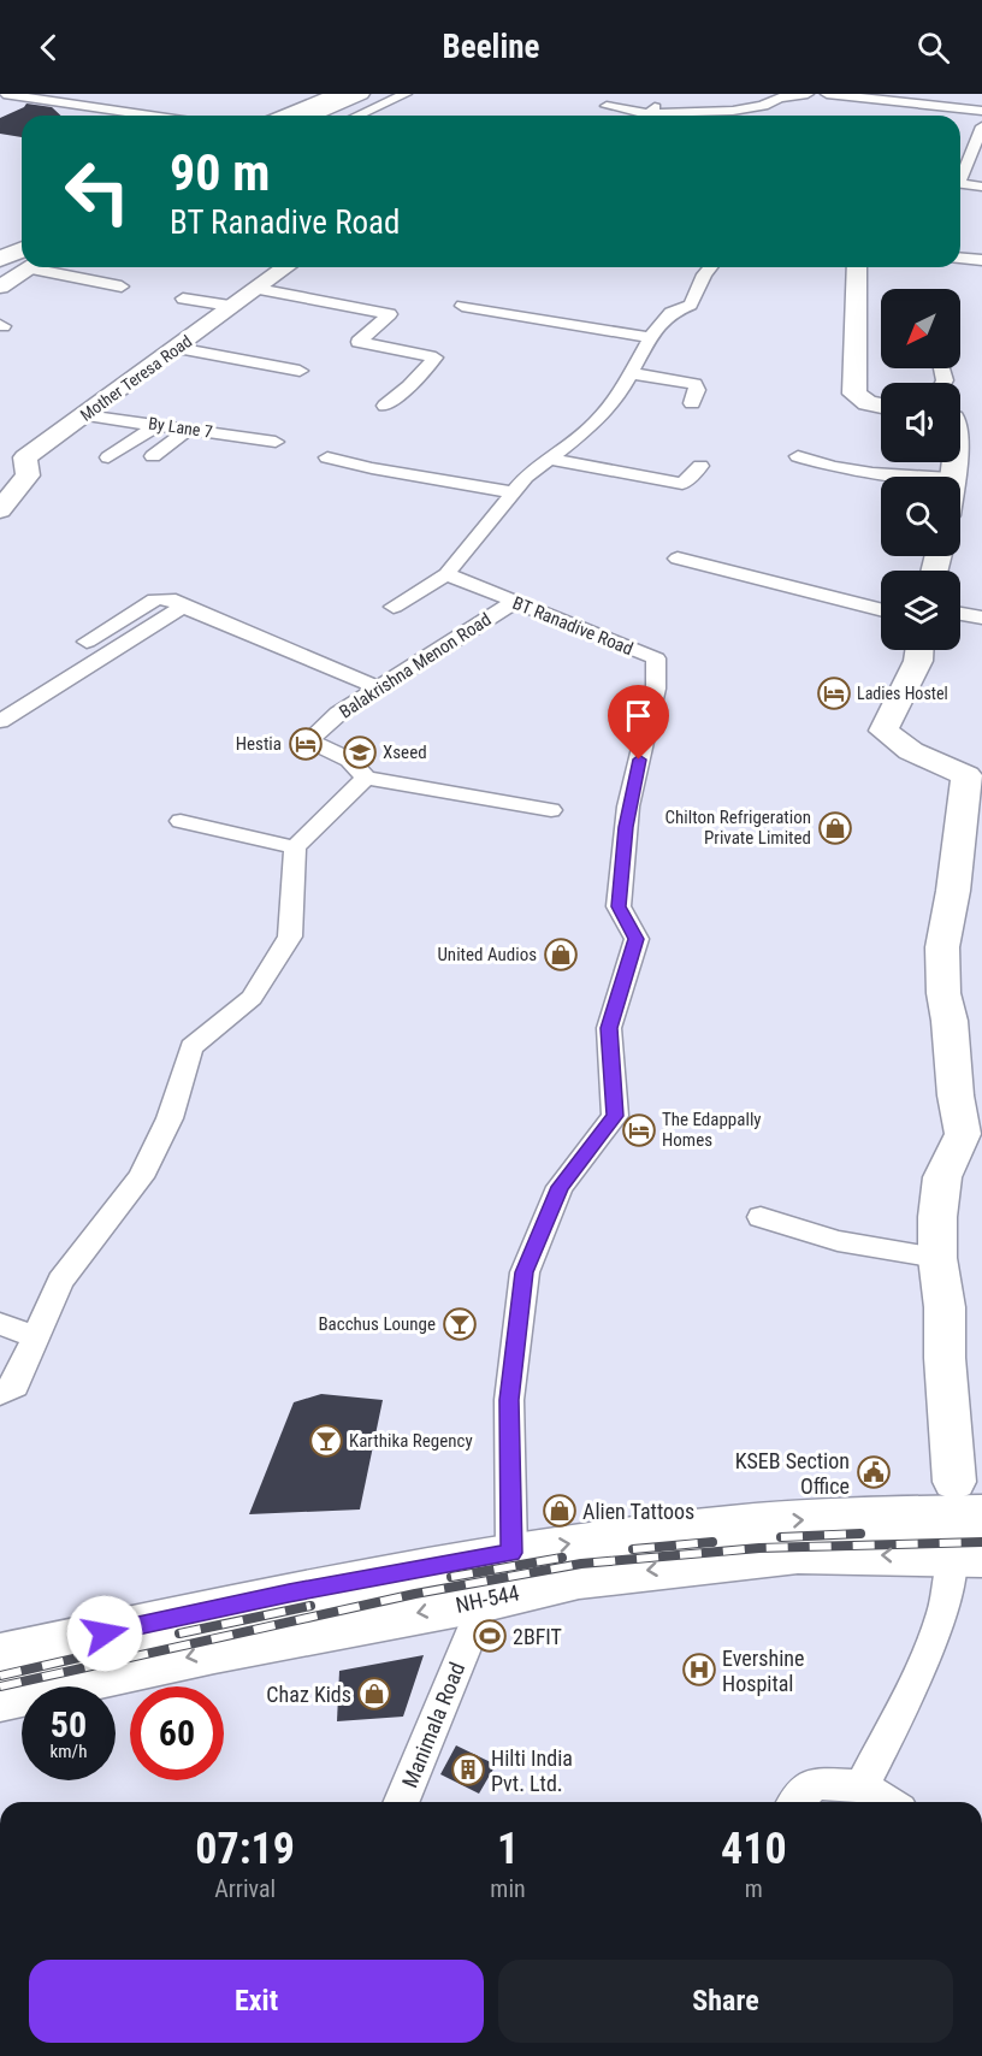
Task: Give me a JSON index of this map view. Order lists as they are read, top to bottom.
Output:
{
  "streets": {
    "main road": ["NH-544"],
    "street": [
      "Mother Teresa Road",
      "By Lane 7",
      "BT Ranadive Road",
      "Balakrishna Menon Road",
      "Manimala Road"
    ]
  },
  "crossings": [
    ["Mother Teresa Road", "By Lane 7"],
    ["BT Ranadive Road", "Balakrishna Menon Road"],
    ["NH-544", "Manimala Road"]
  ],
  "places": {
    "hotel": ["Ladies Hostel", "Hestia", "The Edappally Homes"],
    "school or university": ["Xseed"],
    "shop": [
      "Chilton Refrigeration Private Limited",
      "United Audios",
      "Alien Tattoos",
      "Chaz Kids"
    ],
    "bar": ["Bacchus Lounge", "Karthika Regency"],
    "public building": ["KSEB Section Office"],
    "sports": ["2BFIT"],
    "hospital": ["Evershine Hospital"],
    "building": ["Hilti India Pvt. Ltd."]
  },
  "north": "bottom left",
  "page": {
    "header": "Beeline",
    "turn": ["90 m", "BT Ranadive Road"],
    "speed": "50 km/h",
    "limit": "60",
    "eta": [
      "07:19",
      "Arrival",
      "1",
      "min",
      "410",
      "m"
    ],
    "buttons": ["Exit", "Share"]
  }
}
